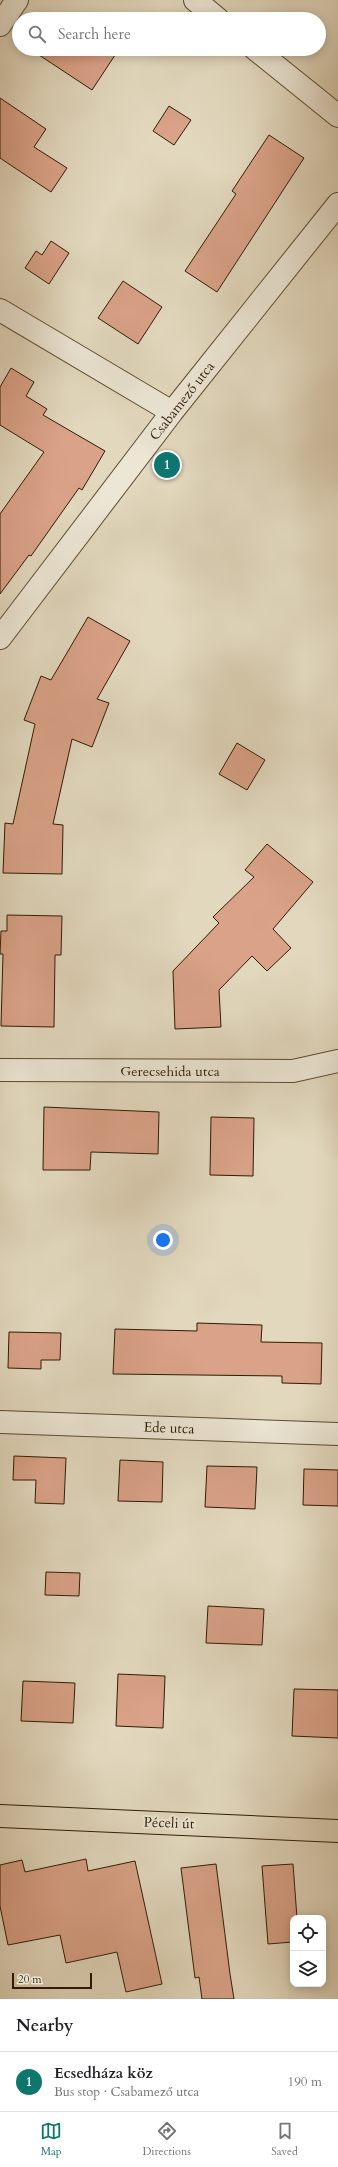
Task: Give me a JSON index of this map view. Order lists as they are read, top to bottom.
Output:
{
  "streets": {
    "main road": ["Péceli út"],
    "street": ["Csabamező utca", "Gerecsehida utca", "Ede utca"]
  },
  "scale_bar": "20 m",
  "page": {
    "search": "Search here",
    "pins": "1",
    "scale": "20 m",
    "heading": "Nearby",
    "list": [
      {
        "mark": "1",
        "name": "Ecsedháza köz",
        "note": "Bus stop · Csabamező utca",
        "value": "190 m"
      }
    ],
    "nav": ["Map", "Directions", "Saved"]
  }
}
